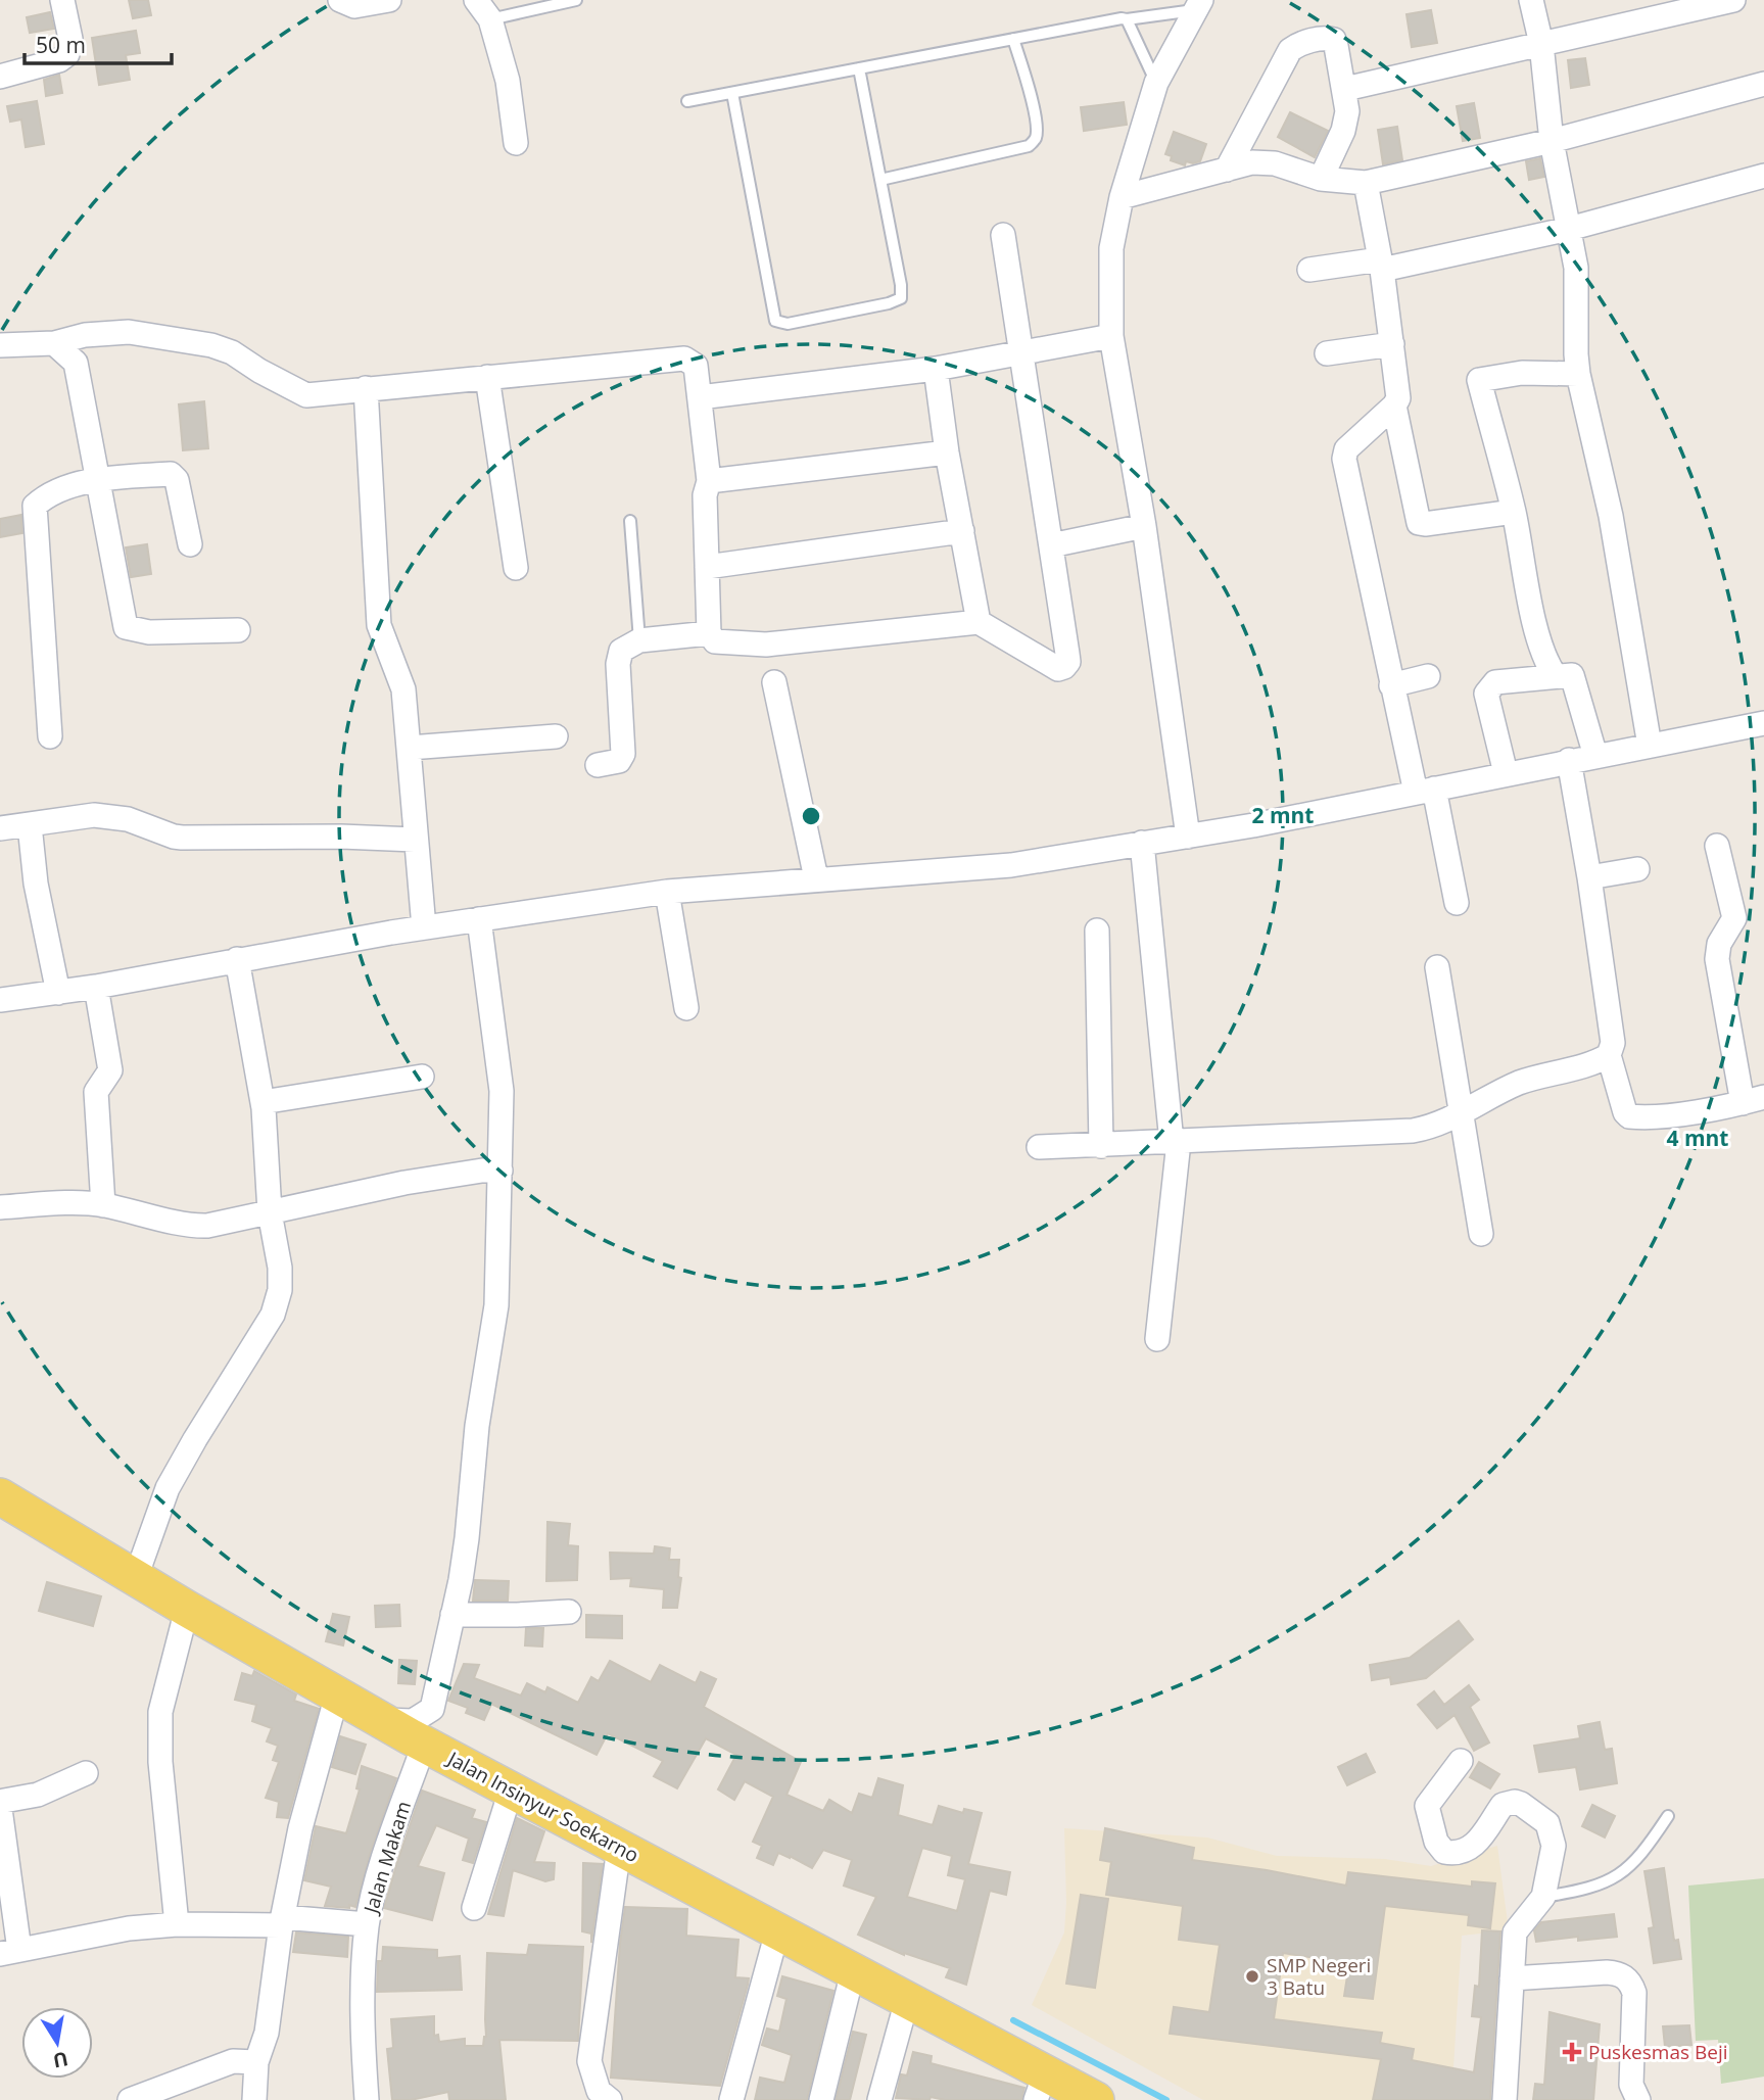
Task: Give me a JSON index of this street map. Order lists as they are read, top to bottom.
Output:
{
  "streets": {
    "main road": ["Jalan Insinyur Soekarno"],
    "street": ["Jalan Makam"]
  },
  "crossings": [
    ["Jalan Insinyur Soekarno", "Jalan Makam"]
  ],
  "places": {
    "other": ["SMP Negeri 3 Batu"],
    "health": ["Puskesmas Beji"]
  },
  "scale_bar": "50 m",
  "north": "bottom",
  "rings": ["2 mnt", "4 mnt"]
}
